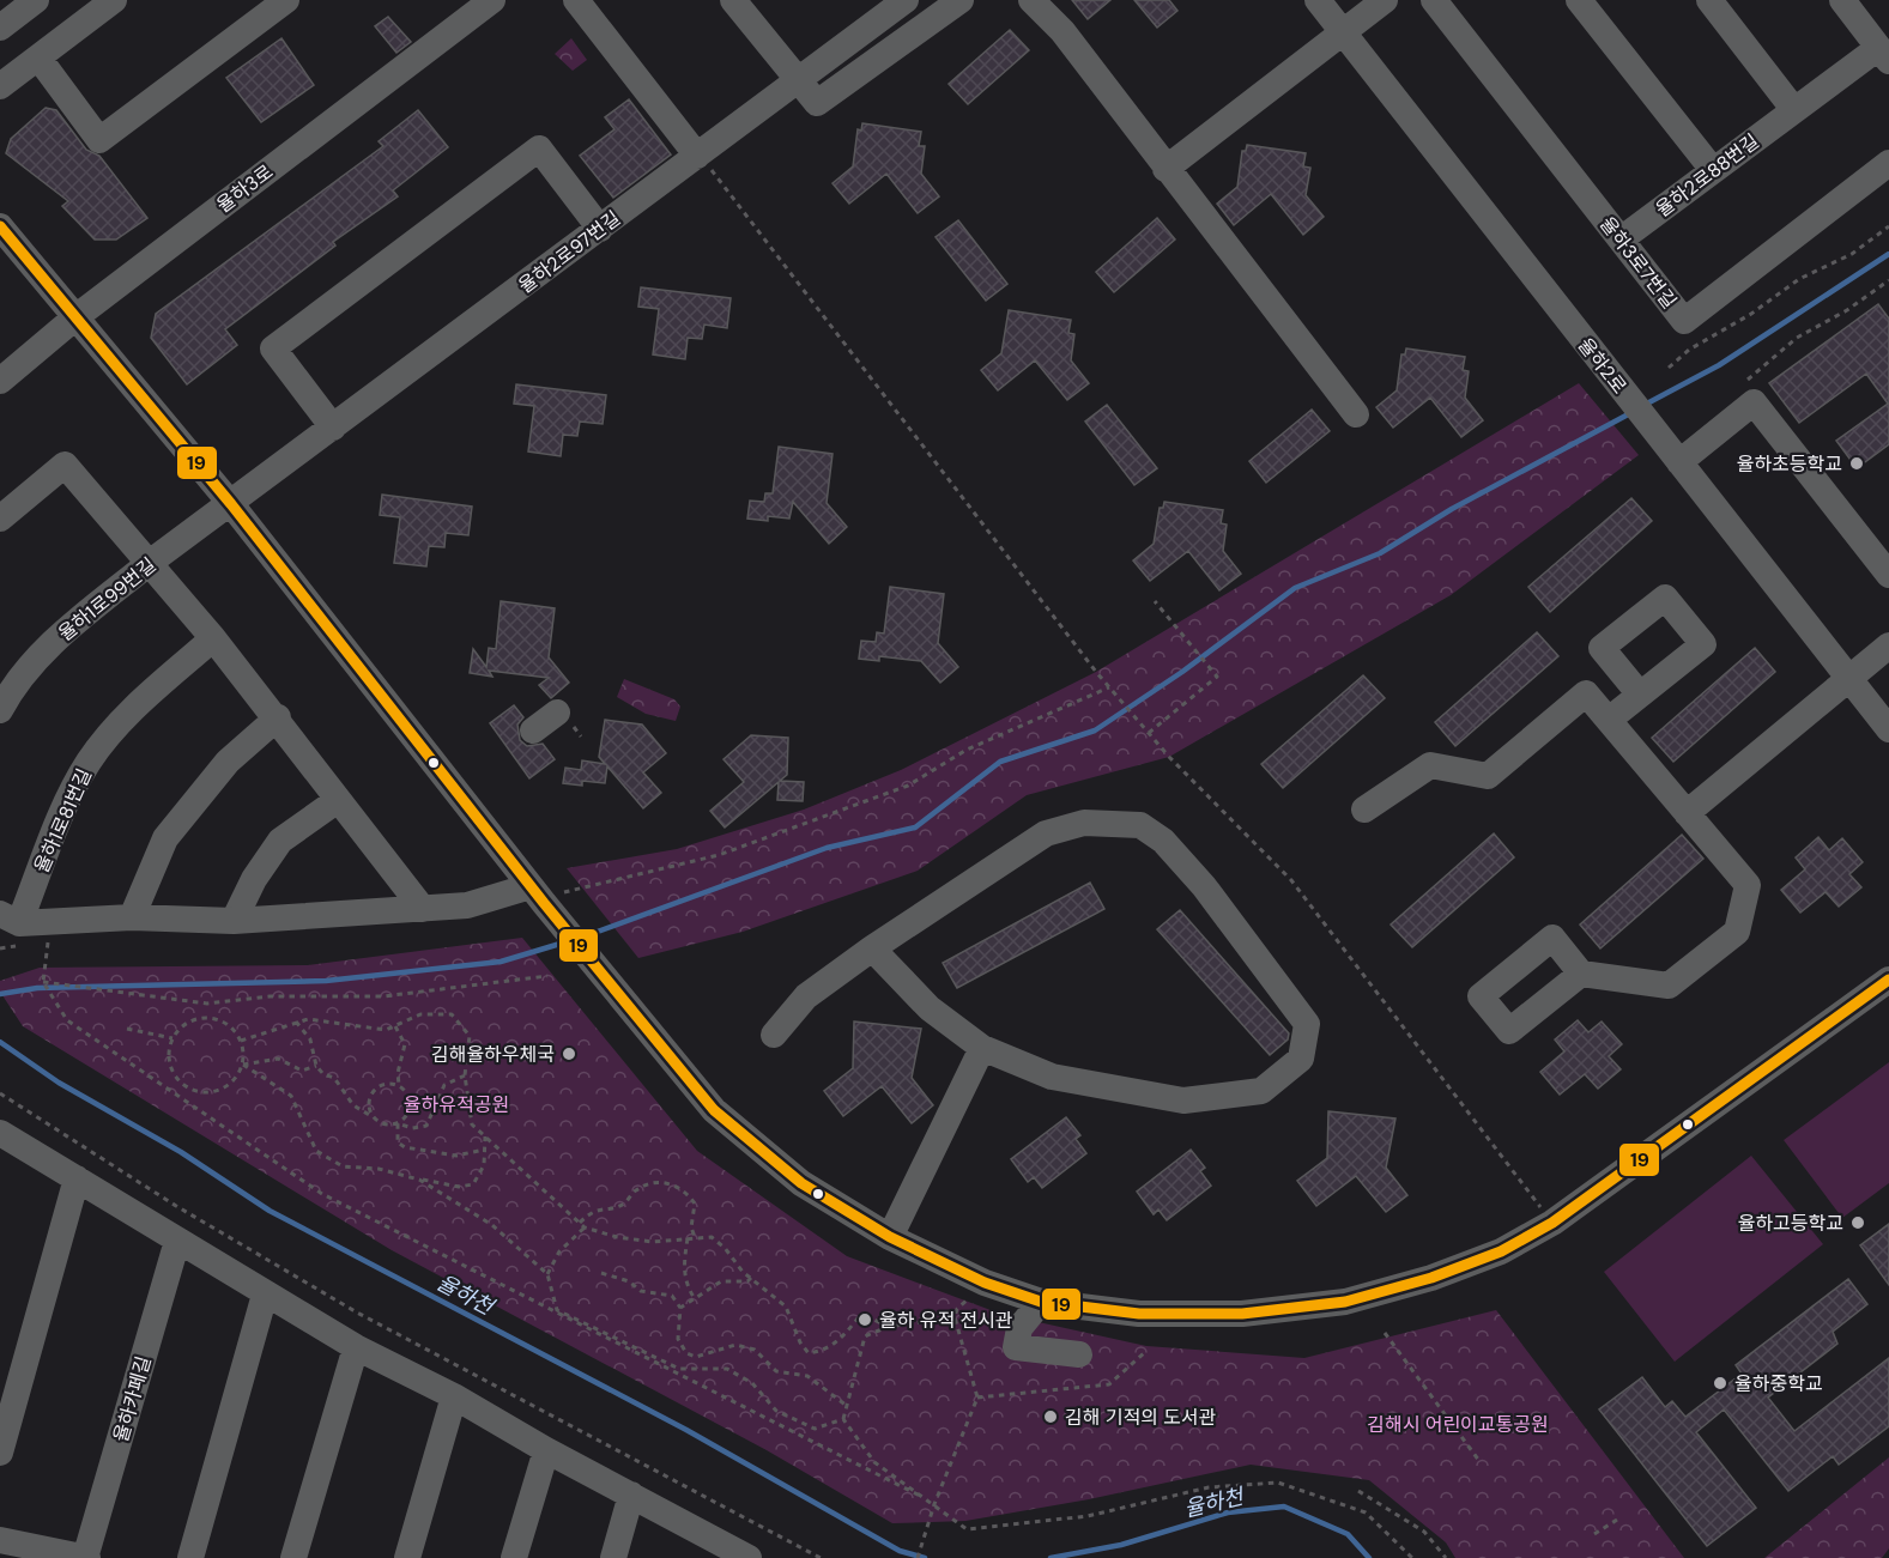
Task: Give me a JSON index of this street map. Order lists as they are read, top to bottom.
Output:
{
  "streets": {
    "street": [
      "율하2로88번길",
      "율하3로",
      "율하2로97번길",
      "율하3로7번길",
      "율하2로",
      "율하1로99번길",
      "율하1로81번길",
      "율하카페길"
    ]
  },
  "crossings": [
    ["율하2로88번길", "율하3로7번길"],
    ["율하2로97번길", "율하1로99번길"]
  ],
  "water": ["율하천"],
  "parks": ["율하유적공원", "김해시 어린이교통공원"],
  "places": [
    "율하초등학교",
    "김해율하우체국",
    "율하고등학교",
    "율하 유적 전시관",
    "율하중학교",
    "김해 기적의 도서관"
  ],
  "lines": ["transit line 19"]
}
